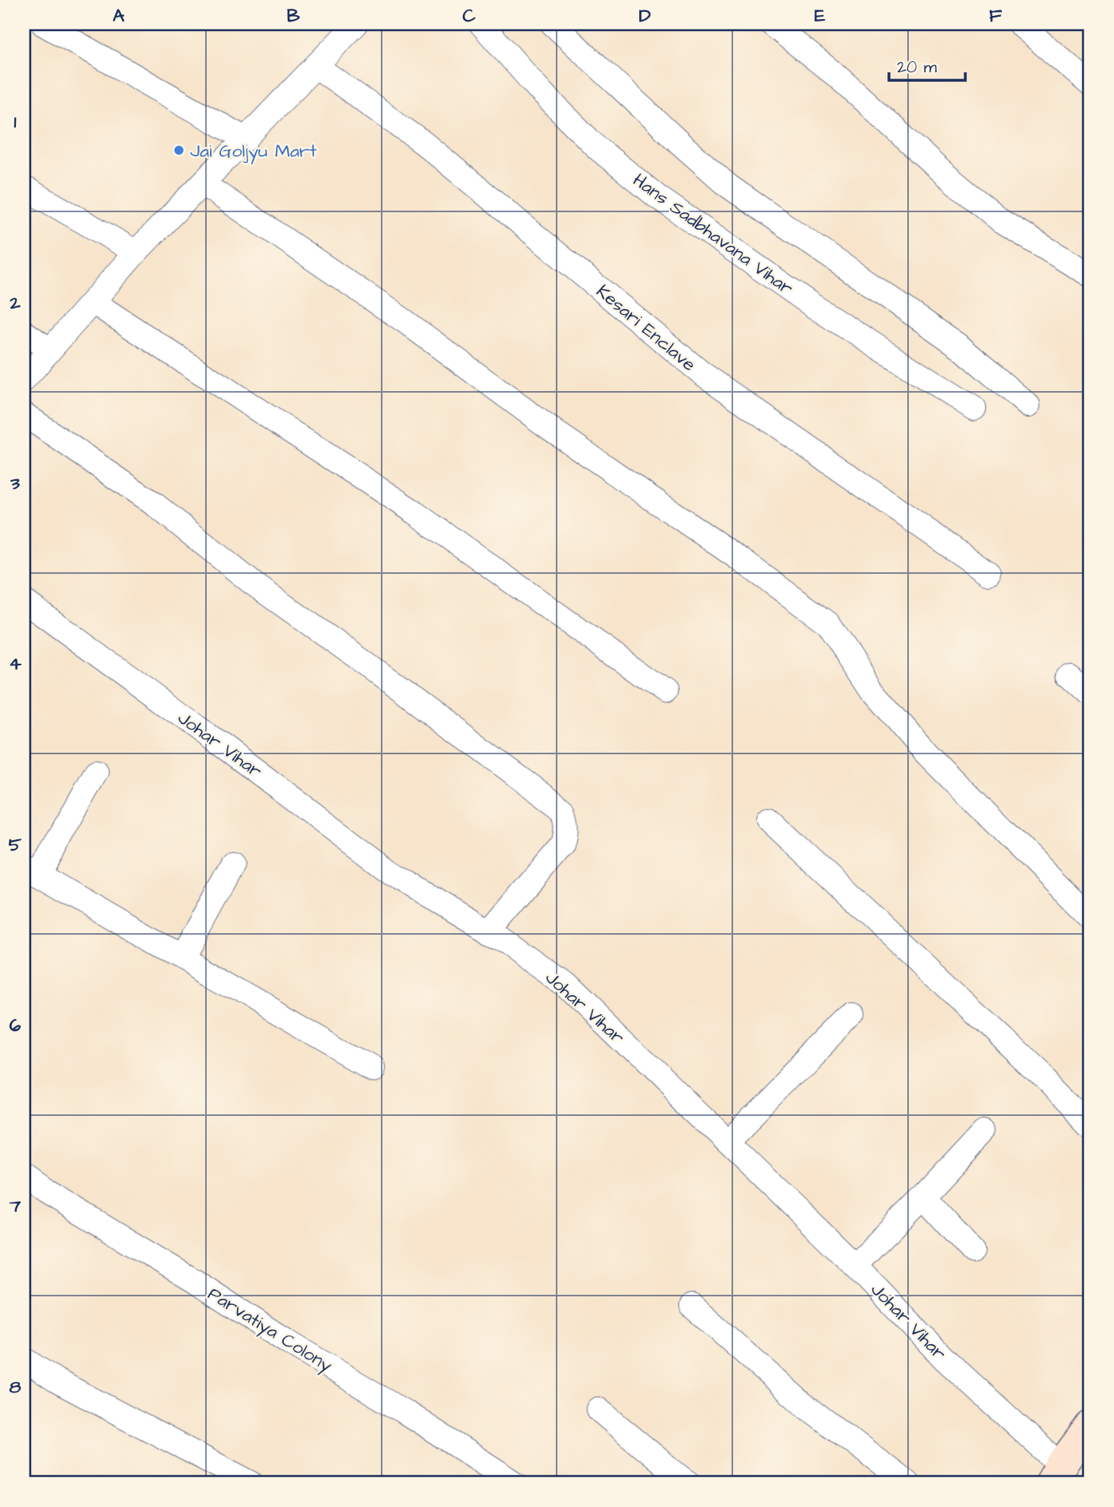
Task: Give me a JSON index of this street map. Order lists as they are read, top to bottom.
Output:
{
  "streets": {
    "street": [
      "Hans Sadbhavana Vihar",
      "Kesari Enclave",
      "Johar Vihar",
      "Parvatiya Colony"
    ]
  },
  "places": ["Jai Goljyu Mart"],
  "scale_bar": "20 m",
  "grid": {
    "columns": [
      "A",
      "B",
      "C",
      "D",
      "E",
      "F"
    ],
    "rows": [
      "1",
      "2",
      "3",
      "4",
      "5",
      "6",
      "7",
      "8"
    ]
  }
}
